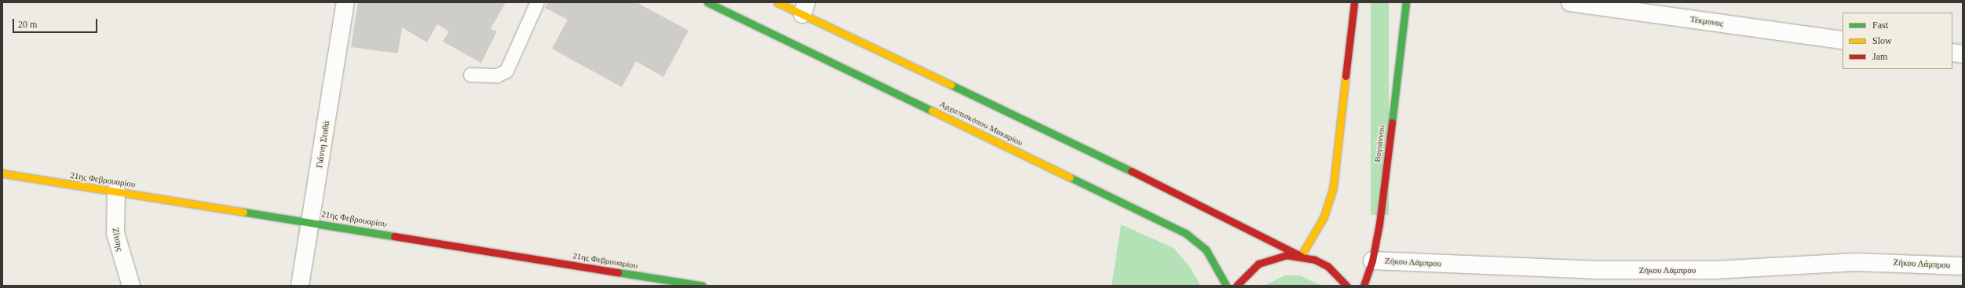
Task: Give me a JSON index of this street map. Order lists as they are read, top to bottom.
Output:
{
  "streets": {
    "main road": ["Αρχιεπισκόπου Μακαρίου", "Βογιάννου", "21ης Φεβρουαρίου"],
    "street": [
      "Τέκμονος",
      "Γιάννη Σταθά",
      "Ζίτσης",
      "Ζήκου Λάμπρου"
    ]
  },
  "crossings": [
    ["Βογιάννου", "Ζήκου Λάμπρου"],
    ["Γιάννη Σταθά", "21ης Φεβρουαρίου"],
    ["21ης Φεβρουαρίου", "Ζίτσης"]
  ],
  "legend": ["Fast", "Slow", "Jam"],
  "scale_bar": "20 m"
}
